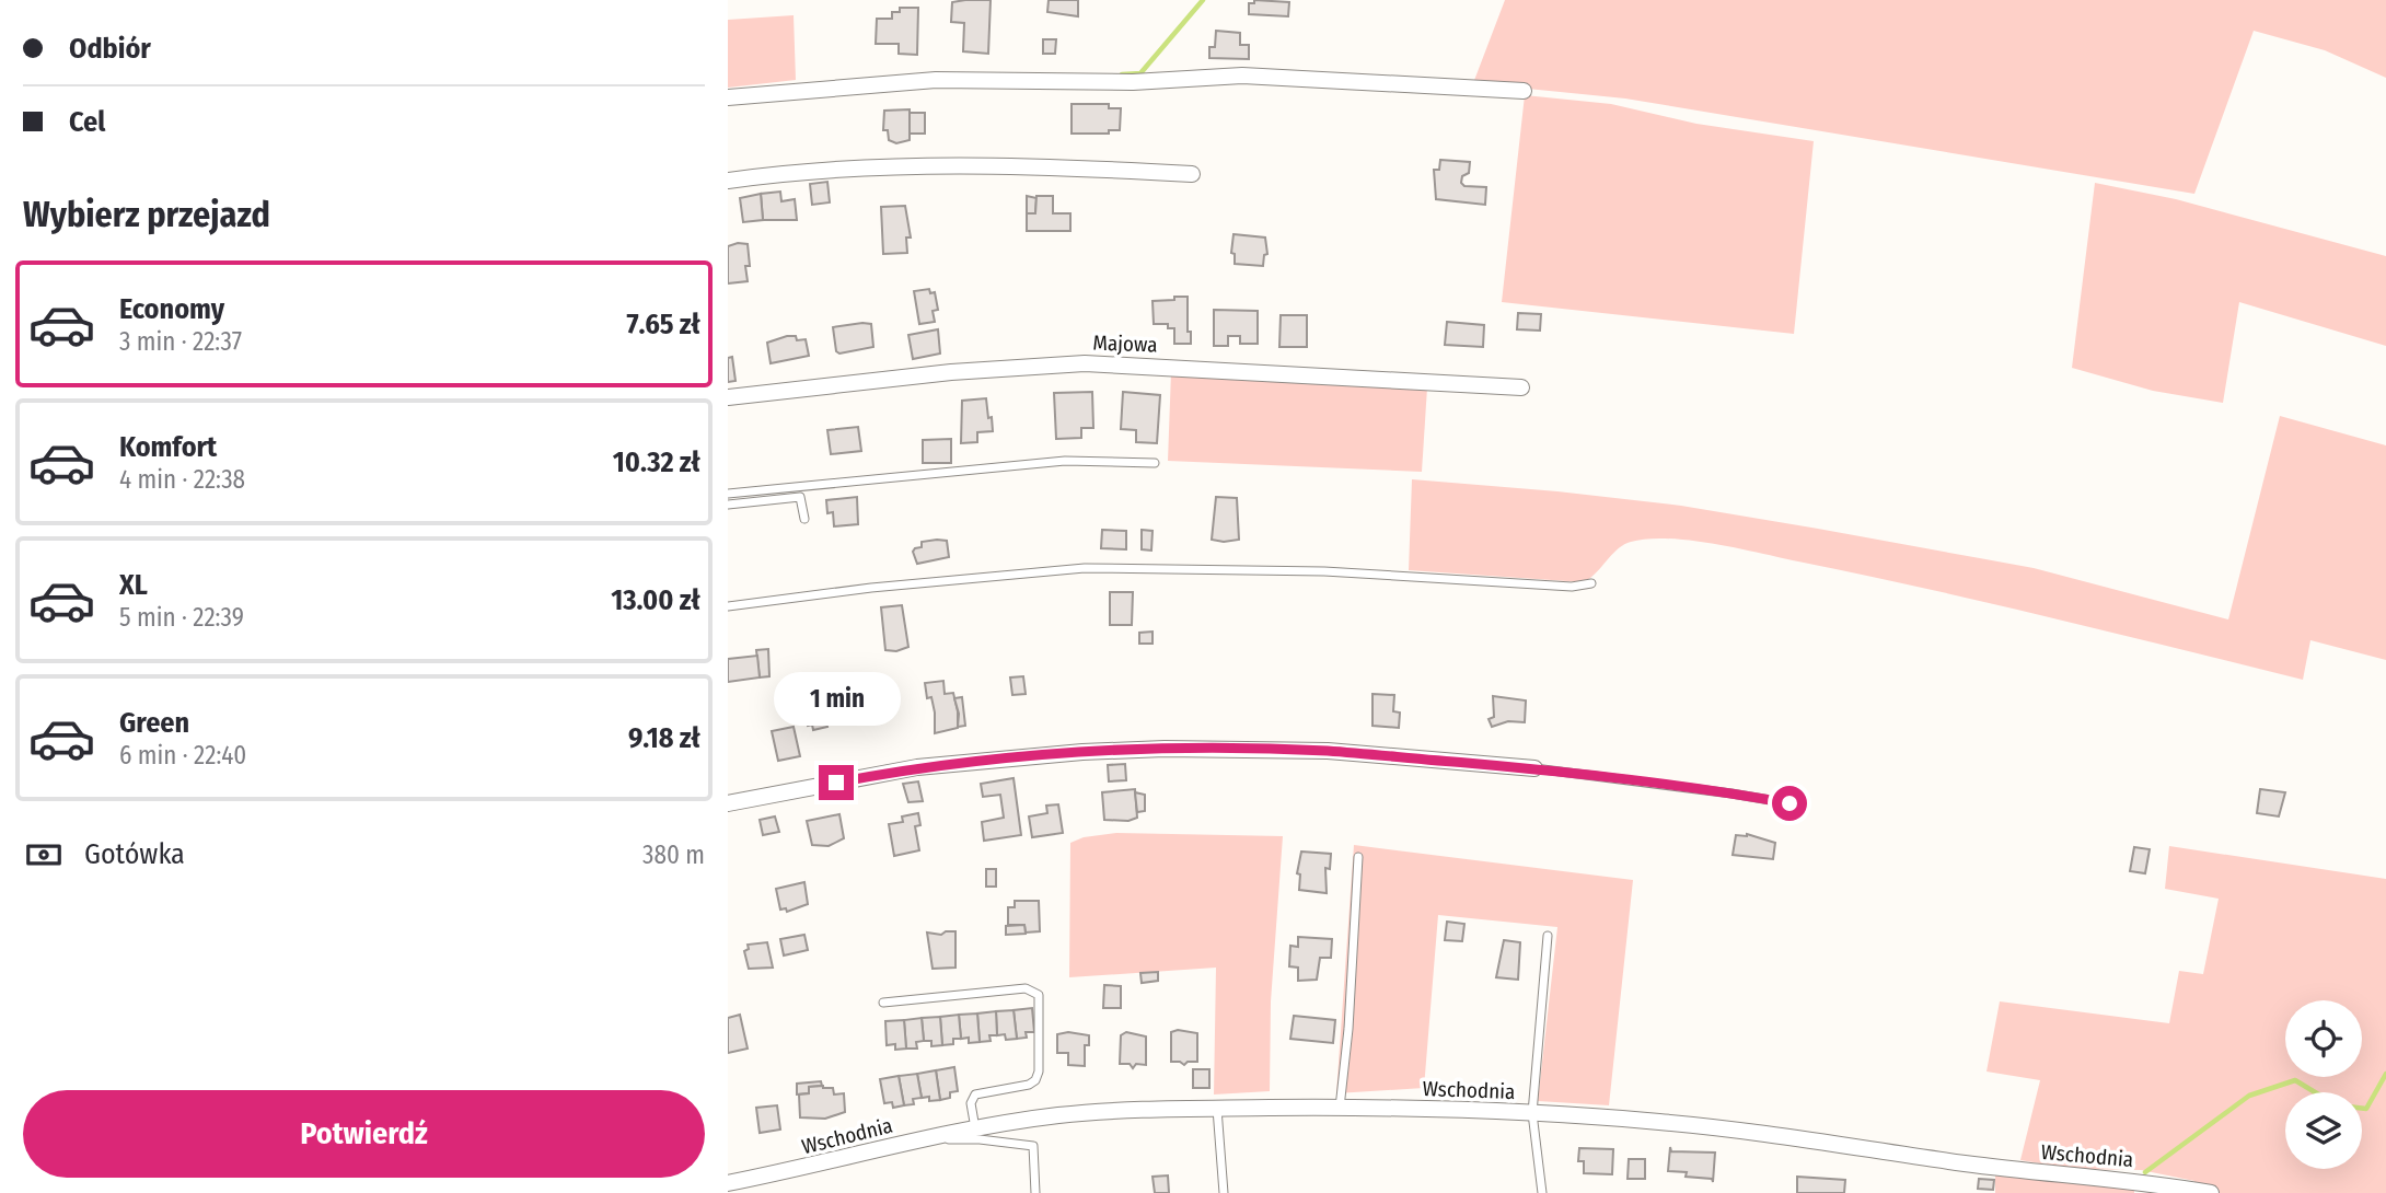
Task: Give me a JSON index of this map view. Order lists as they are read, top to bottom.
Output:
{
  "streets": {
    "street": ["Majowa", "Wschodnia"]
  },
  "page": {
    "banner": ["Odbiór", "Cel"],
    "heading": "Wybierz przejazd",
    "list": [
      {
        "name": "Economy",
        "note": "3 min · 22:37",
        "value": "7.65 zł"
      },
      {
        "name": "Komfort",
        "note": "4 min · 22:38",
        "value": "10.32 zł"
      },
      {
        "name": "XL",
        "note": "5 min · 22:39",
        "value": "13.00 zł"
      },
      {
        "name": "Green",
        "note": "6 min · 22:40",
        "value": "9.18 zł"
      }
    ],
    "bubble": "1 min",
    "pay": ["Gotówka", "380 m"],
    "buttons": "Potwierdź"
  }
}
